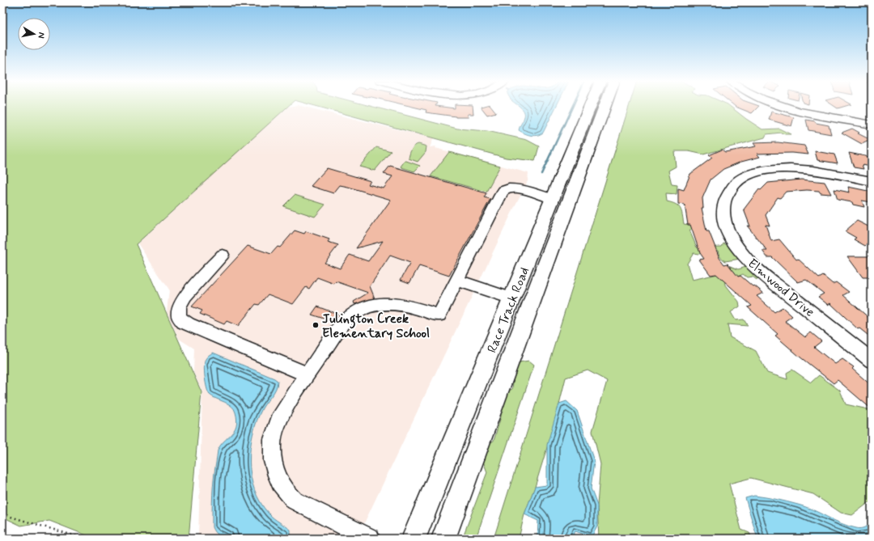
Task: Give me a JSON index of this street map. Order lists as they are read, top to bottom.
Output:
{
  "streets": {
    "main road": ["Race Track Road"],
    "street": ["Elmwood Drive"]
  },
  "places": ["Julington Creek Elementary School"],
  "north": "right"
}
